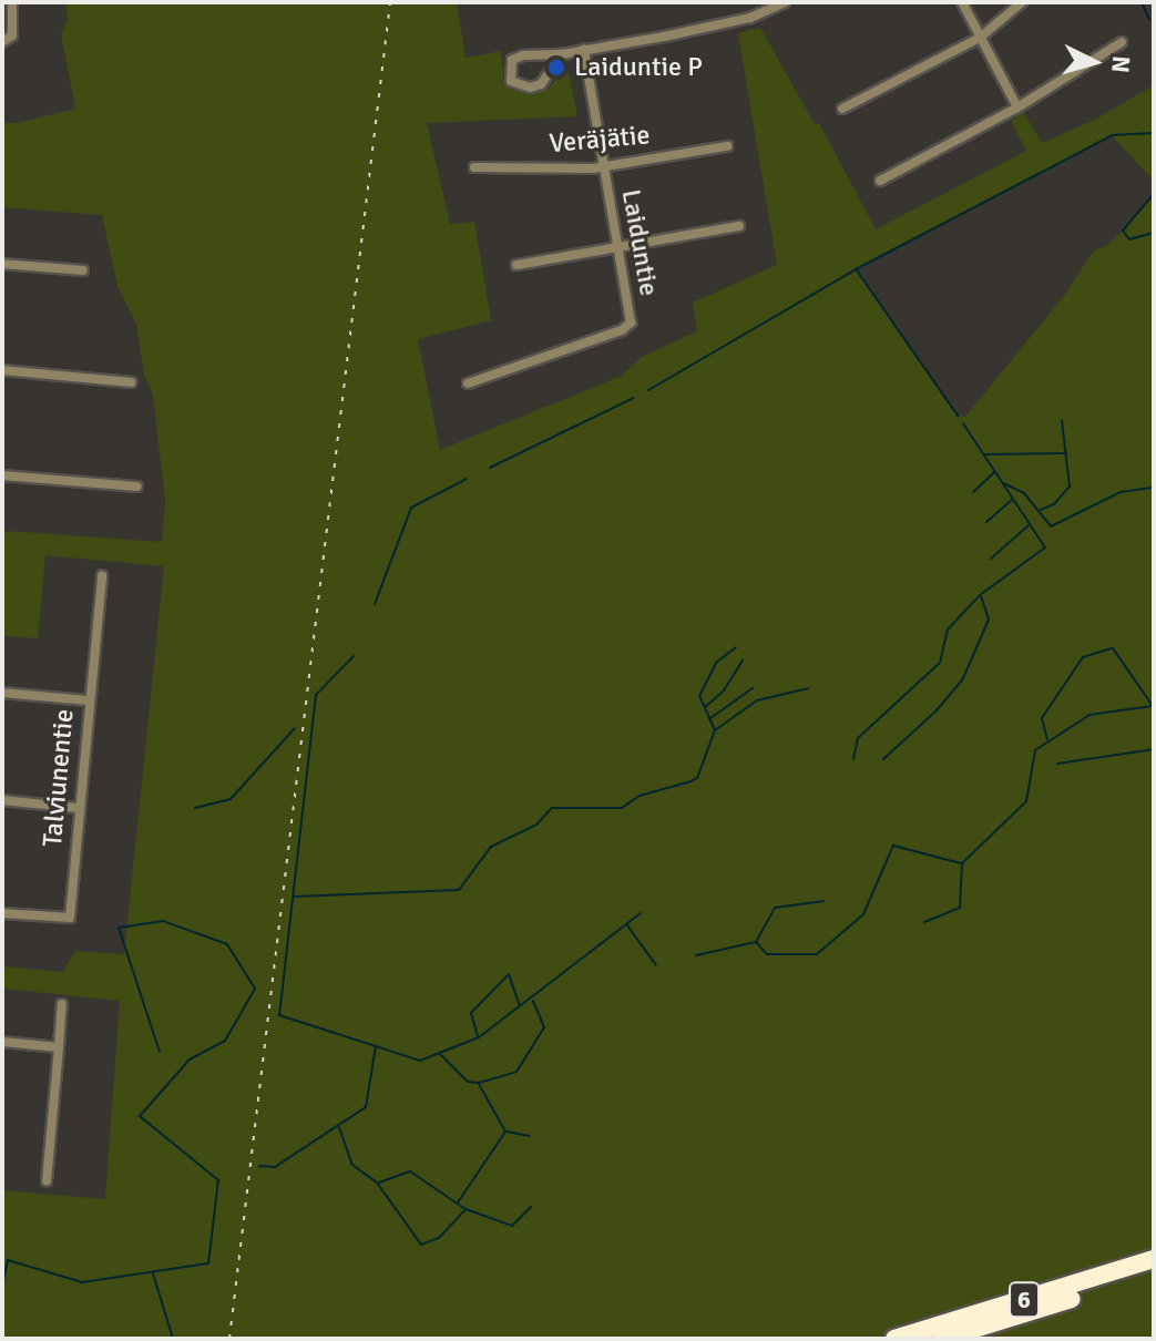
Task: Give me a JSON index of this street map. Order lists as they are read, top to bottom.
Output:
{
  "streets": {
    "highway": ["6"],
    "street": ["Veräjätie", "Laiduntie", "Talviunentie"]
  },
  "crossings": [
    ["Veräjätie", "Laiduntie"]
  ],
  "places": ["Laiduntie P"],
  "north": "right"
}
